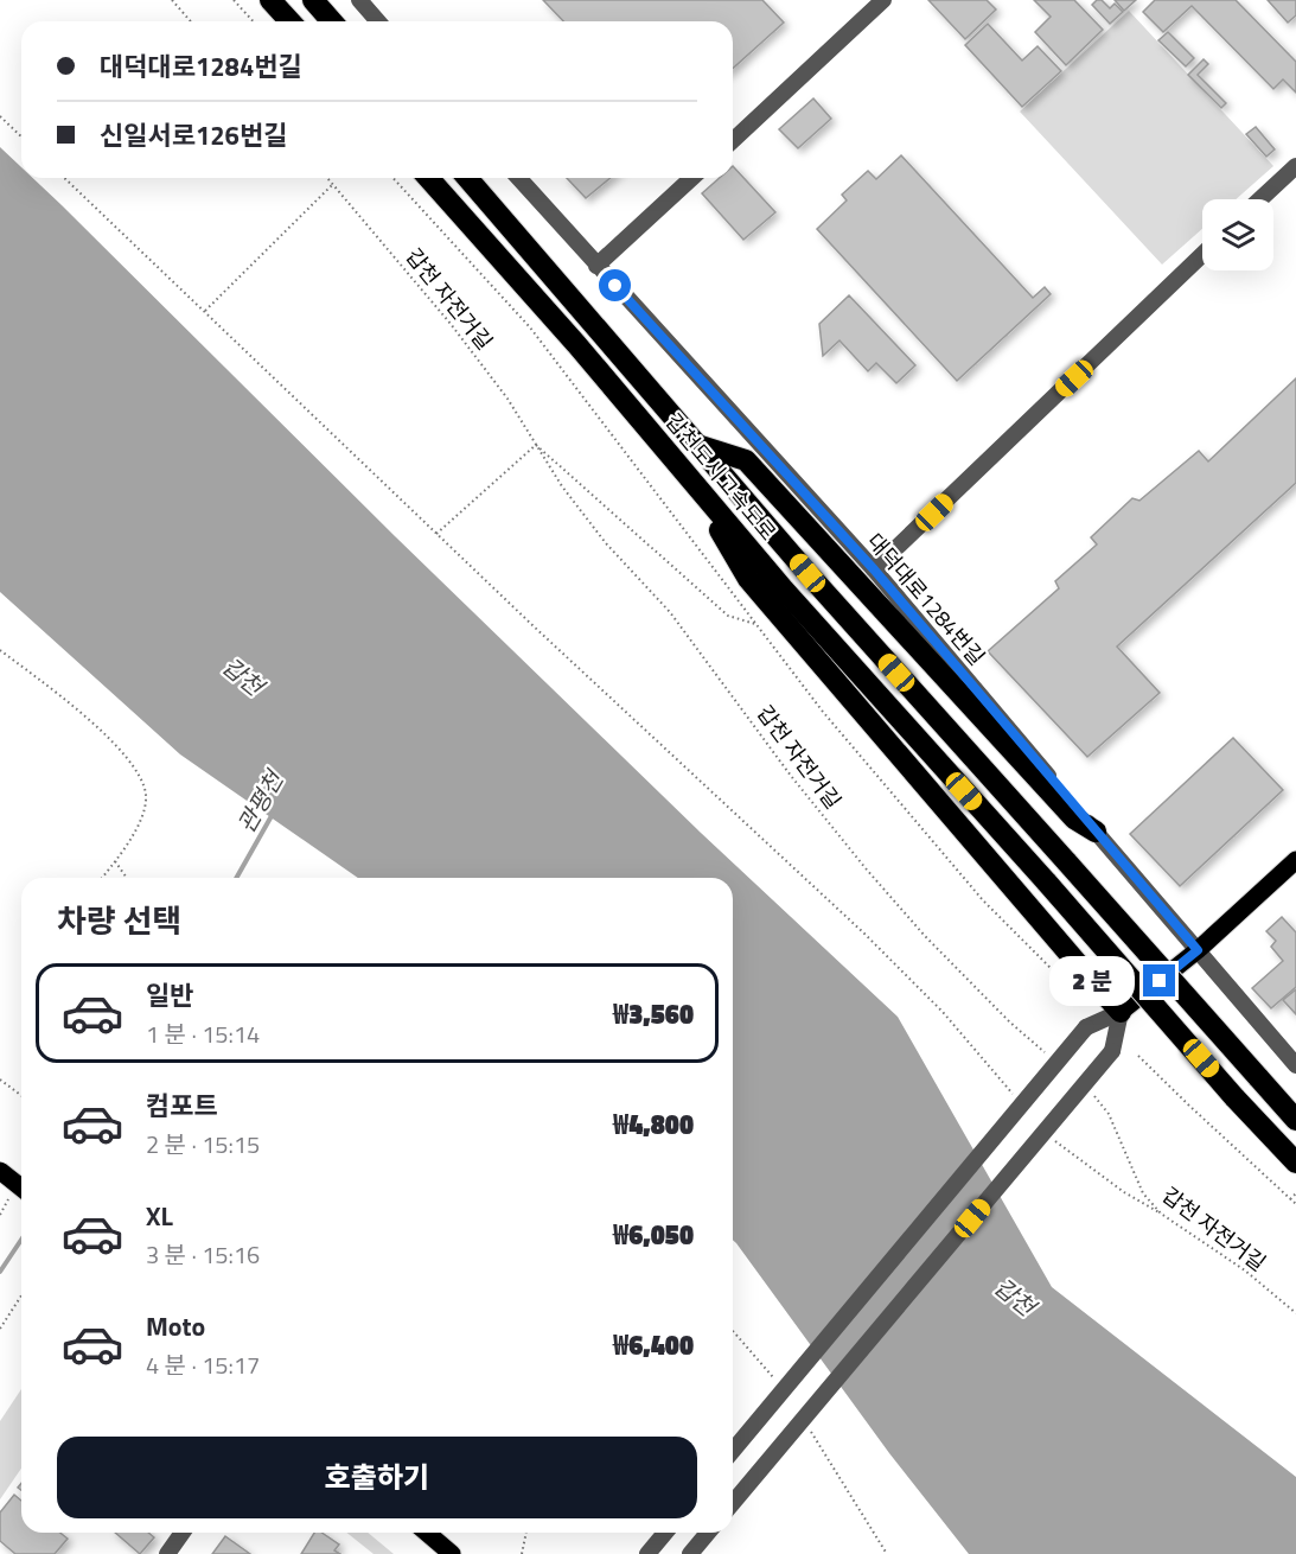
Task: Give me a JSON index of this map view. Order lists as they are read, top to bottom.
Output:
{
  "streets": {
    "highway": ["갑천도시고속도로"],
    "street": ["대덕대로1284번길"],
    "path": ["갑천 자전거길"]
  },
  "water": ["갑천", "관평천"],
  "page": {
    "banner": ["대덕대로1284번길", "신일서로126번길"],
    "heading": "차량 선택",
    "bubble": "2 분",
    "list": [
      {
        "name": "일반",
        "note": "1 분 · 15:14",
        "value": "₩3,560"
      },
      {
        "name": "컴포트",
        "note": "2 분 · 15:15",
        "value": "₩4,800"
      },
      {
        "name": "XL",
        "note": "3 분 · 15:16",
        "value": "₩6,050"
      },
      {
        "name": "Moto",
        "note": "4 분 · 15:17",
        "value": "₩6,400"
      }
    ],
    "buttons": "호출하기"
  }
}
